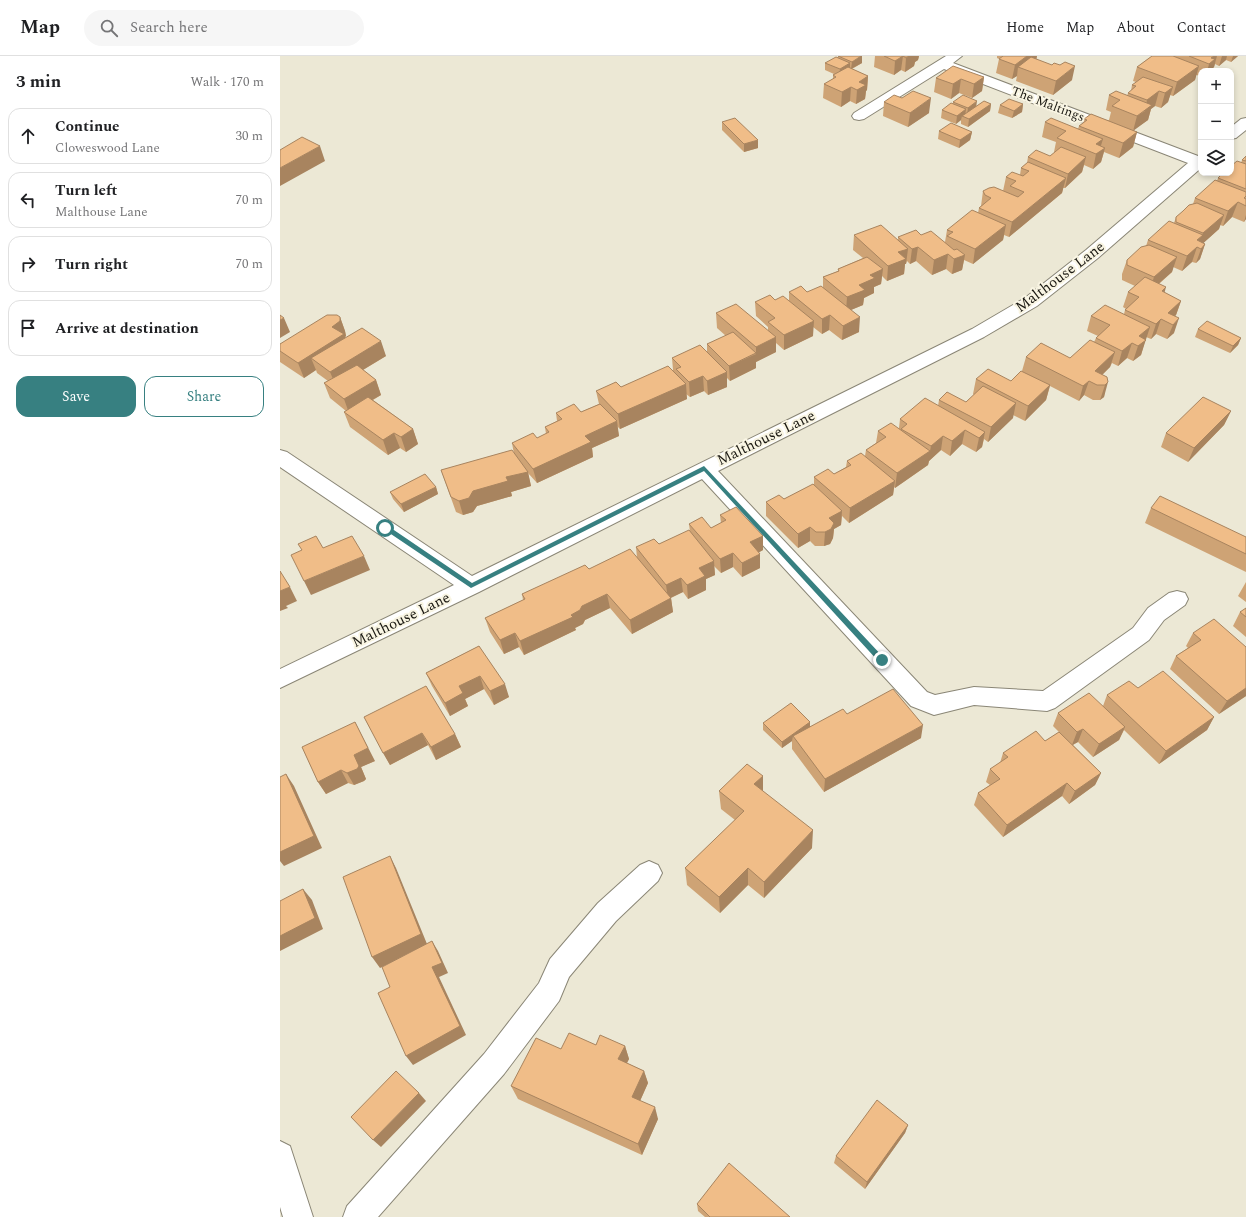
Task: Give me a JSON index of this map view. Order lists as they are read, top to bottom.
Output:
{
  "streets": {
    "street": ["The Maltings", "Malthouse Lane"]
  },
  "page": {
    "header": "Map",
    "search": "Search here",
    "nav": [
      "Home",
      "Map",
      "About",
      "Contact"
    ],
    "heading": ["3 min", "Walk · 170 m"],
    "map_buttons": ["+", "−"],
    "list": [
      ["Continue", "Cloweswood Lane", "30 m"],
      ["Turn left", "Malthouse Lane", "70 m"],
      ["Turn right", "70 m"],
      "Arrive at destination"
    ],
    "buttons": ["Save", "Share"]
  }
}
